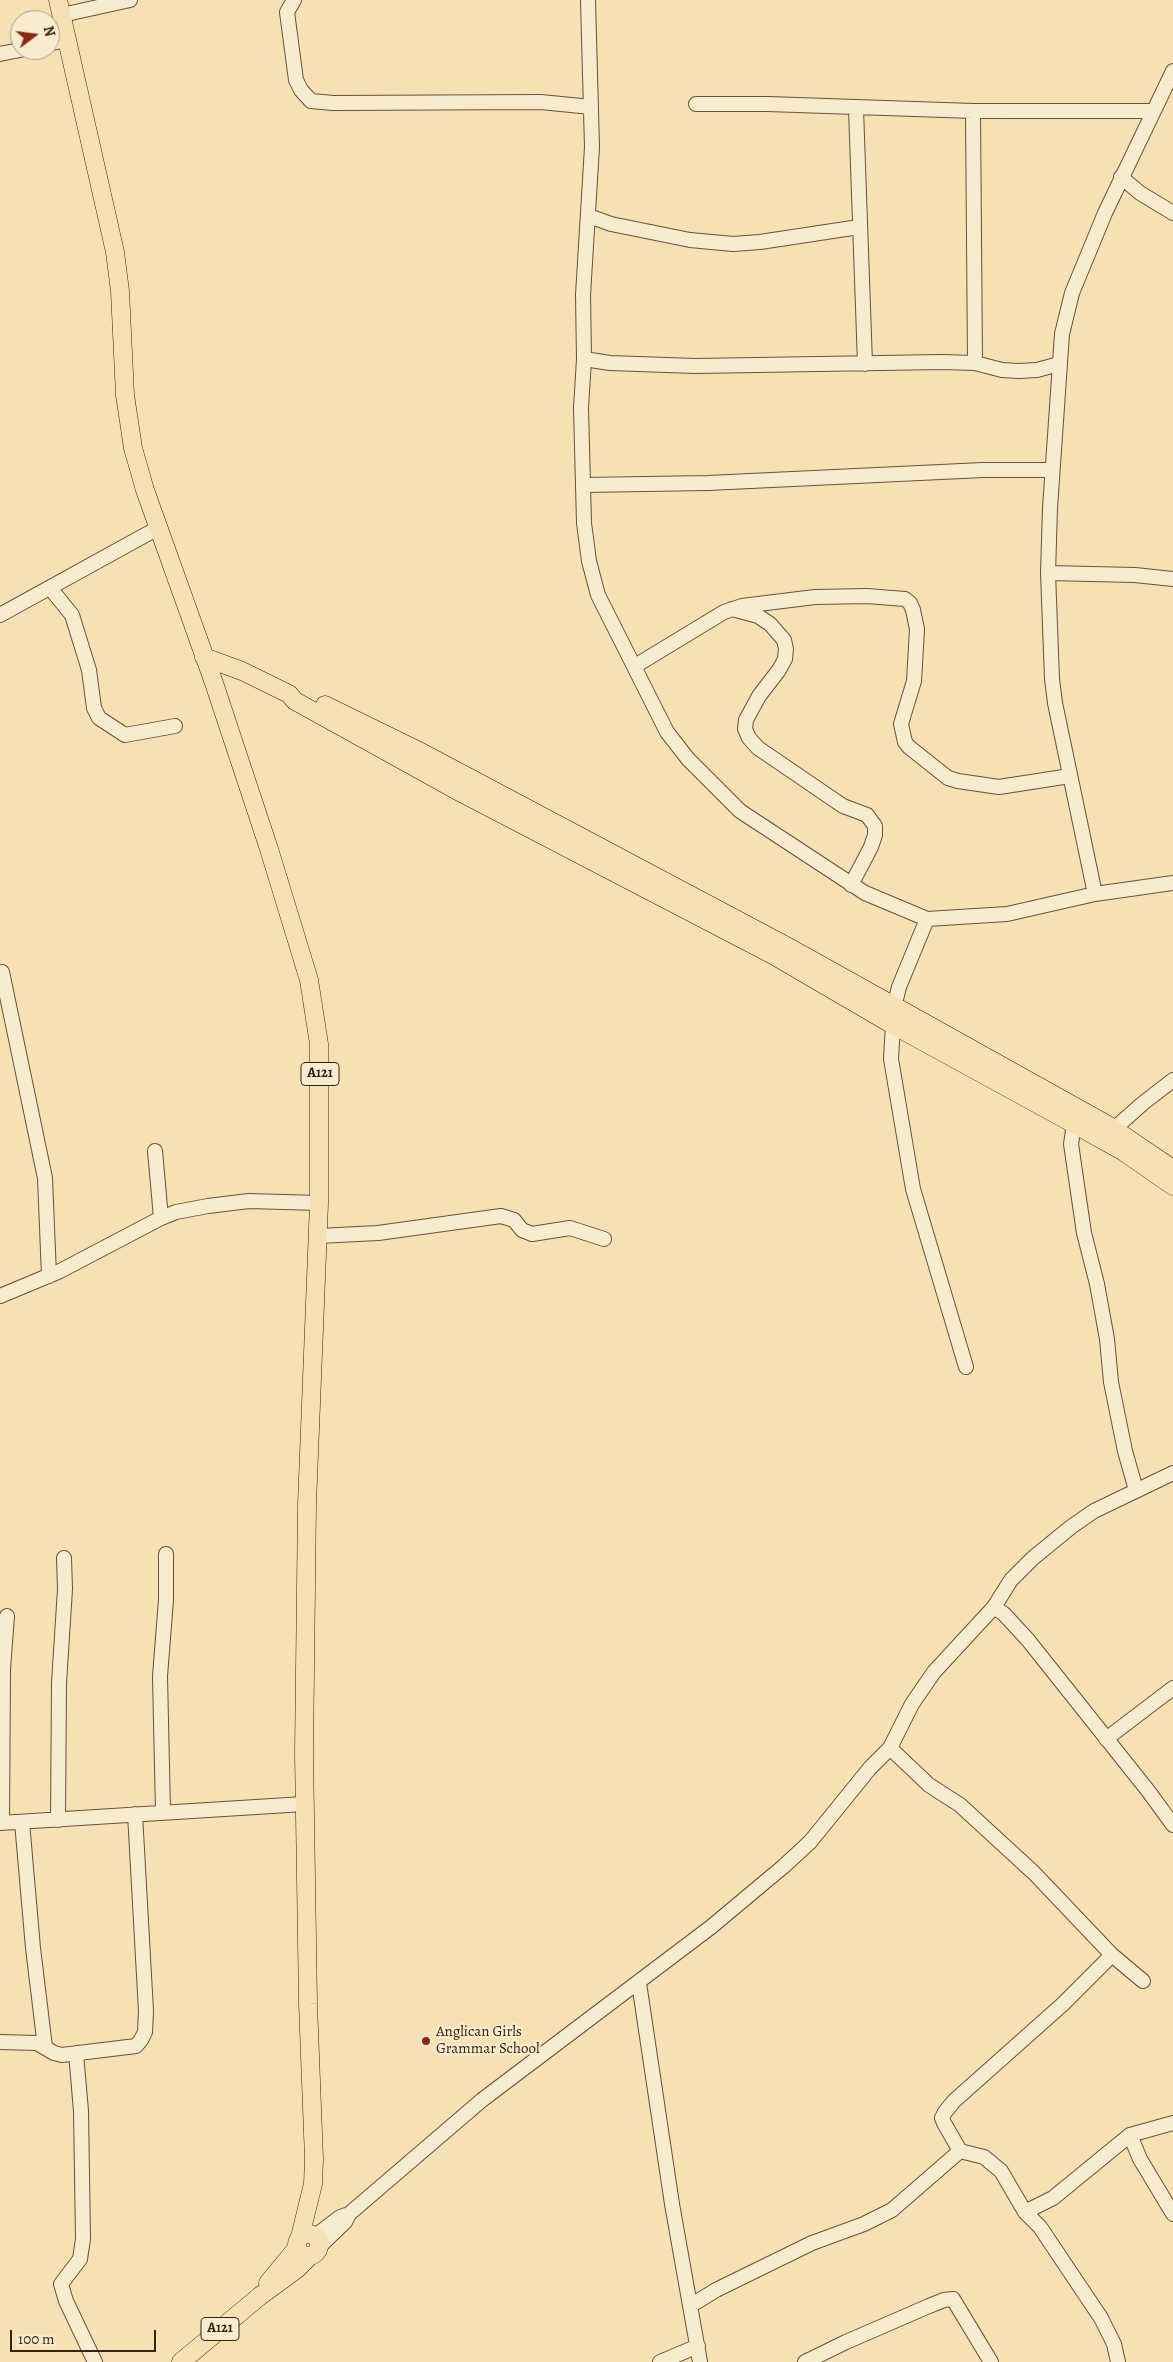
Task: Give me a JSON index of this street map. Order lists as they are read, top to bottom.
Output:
{
  "streets": {
    "main road": ["A121"]
  },
  "places": ["Anglican Girls Grammar School"],
  "scale_bar": "100 m",
  "north": "right"
}
